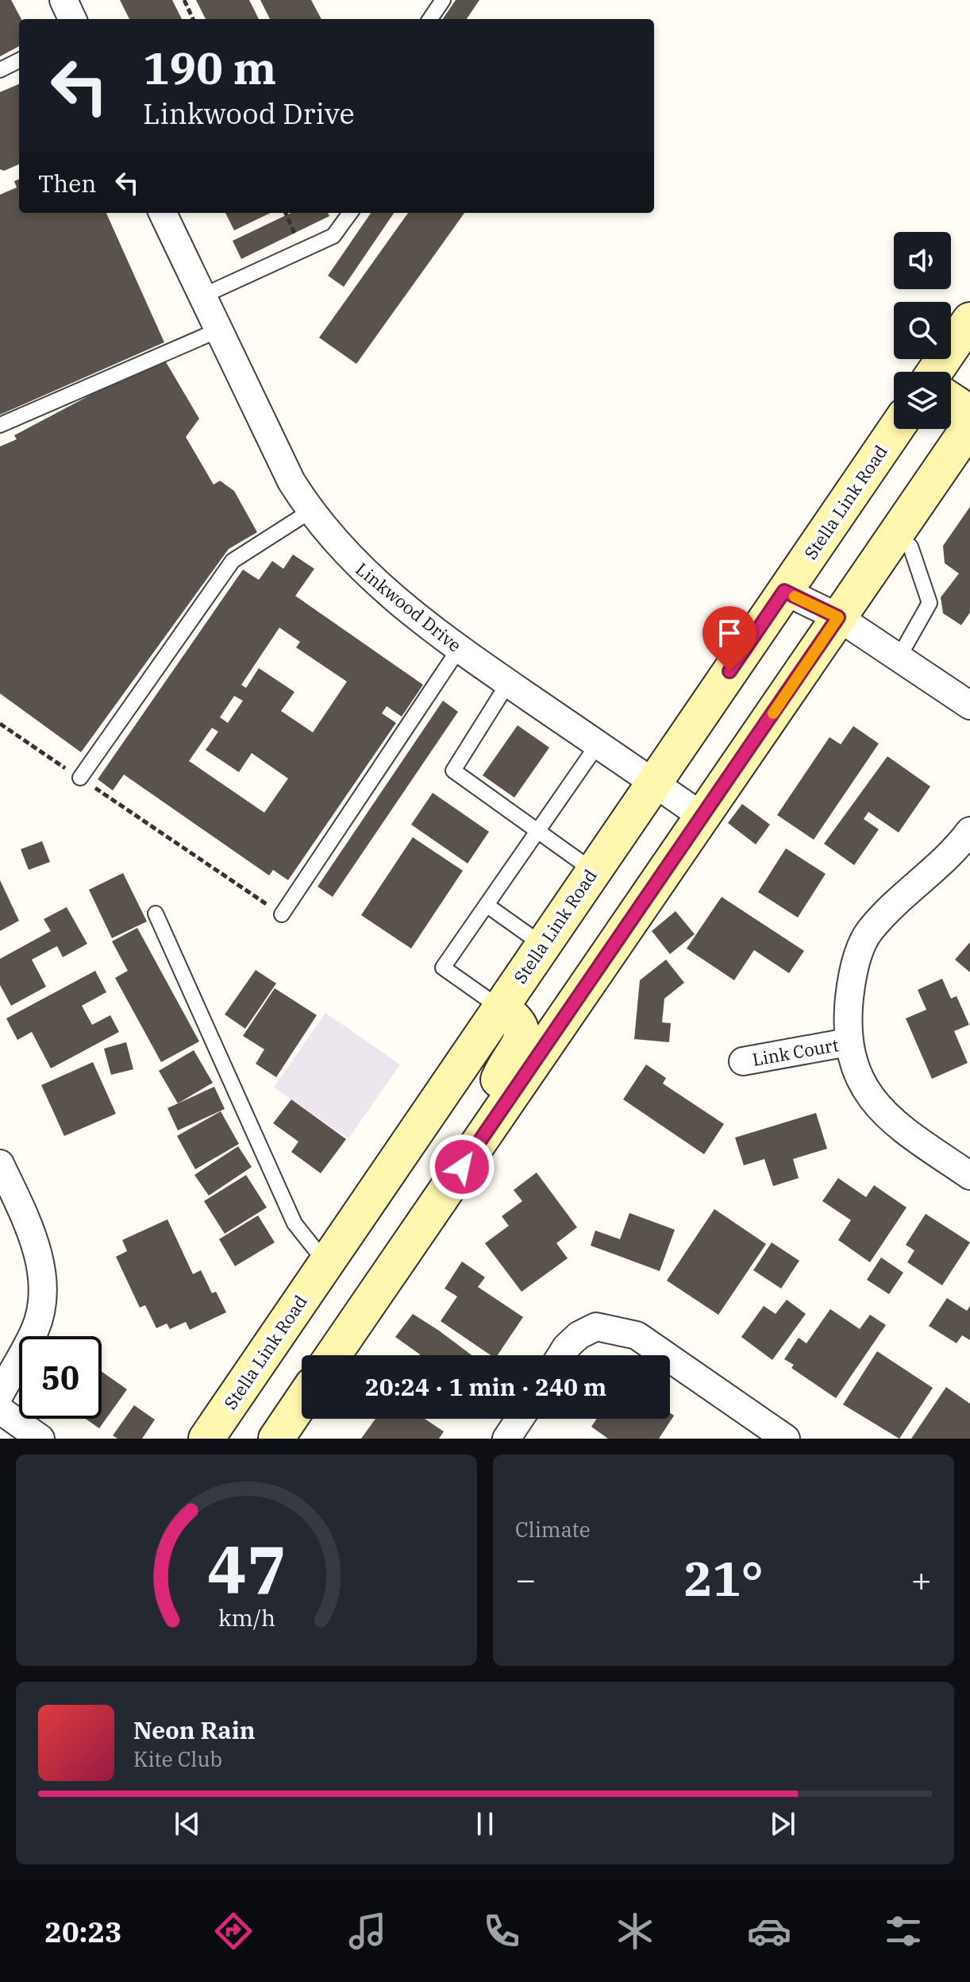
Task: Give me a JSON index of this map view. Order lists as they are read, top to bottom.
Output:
{
  "streets": {
    "main road": ["Stella Link Road"],
    "street": ["Linkwood Drive", "Link Court"]
  },
  "crossings": [
    ["Stella Link Road", "Linkwood Drive"]
  ],
  "page": {
    "turn": ["190 m", "Linkwood Drive"],
    "then": "Then",
    "limit": "50",
    "trip": "20:24 · 1 min · 240 m",
    "tile": "Climate",
    "heat": ["−", "21°", "+"],
    "song": ["Neon Rain", "Kite Club"],
    "tabs": "20:23",
    "gauge": ["47", "km/h"]
  }
}
